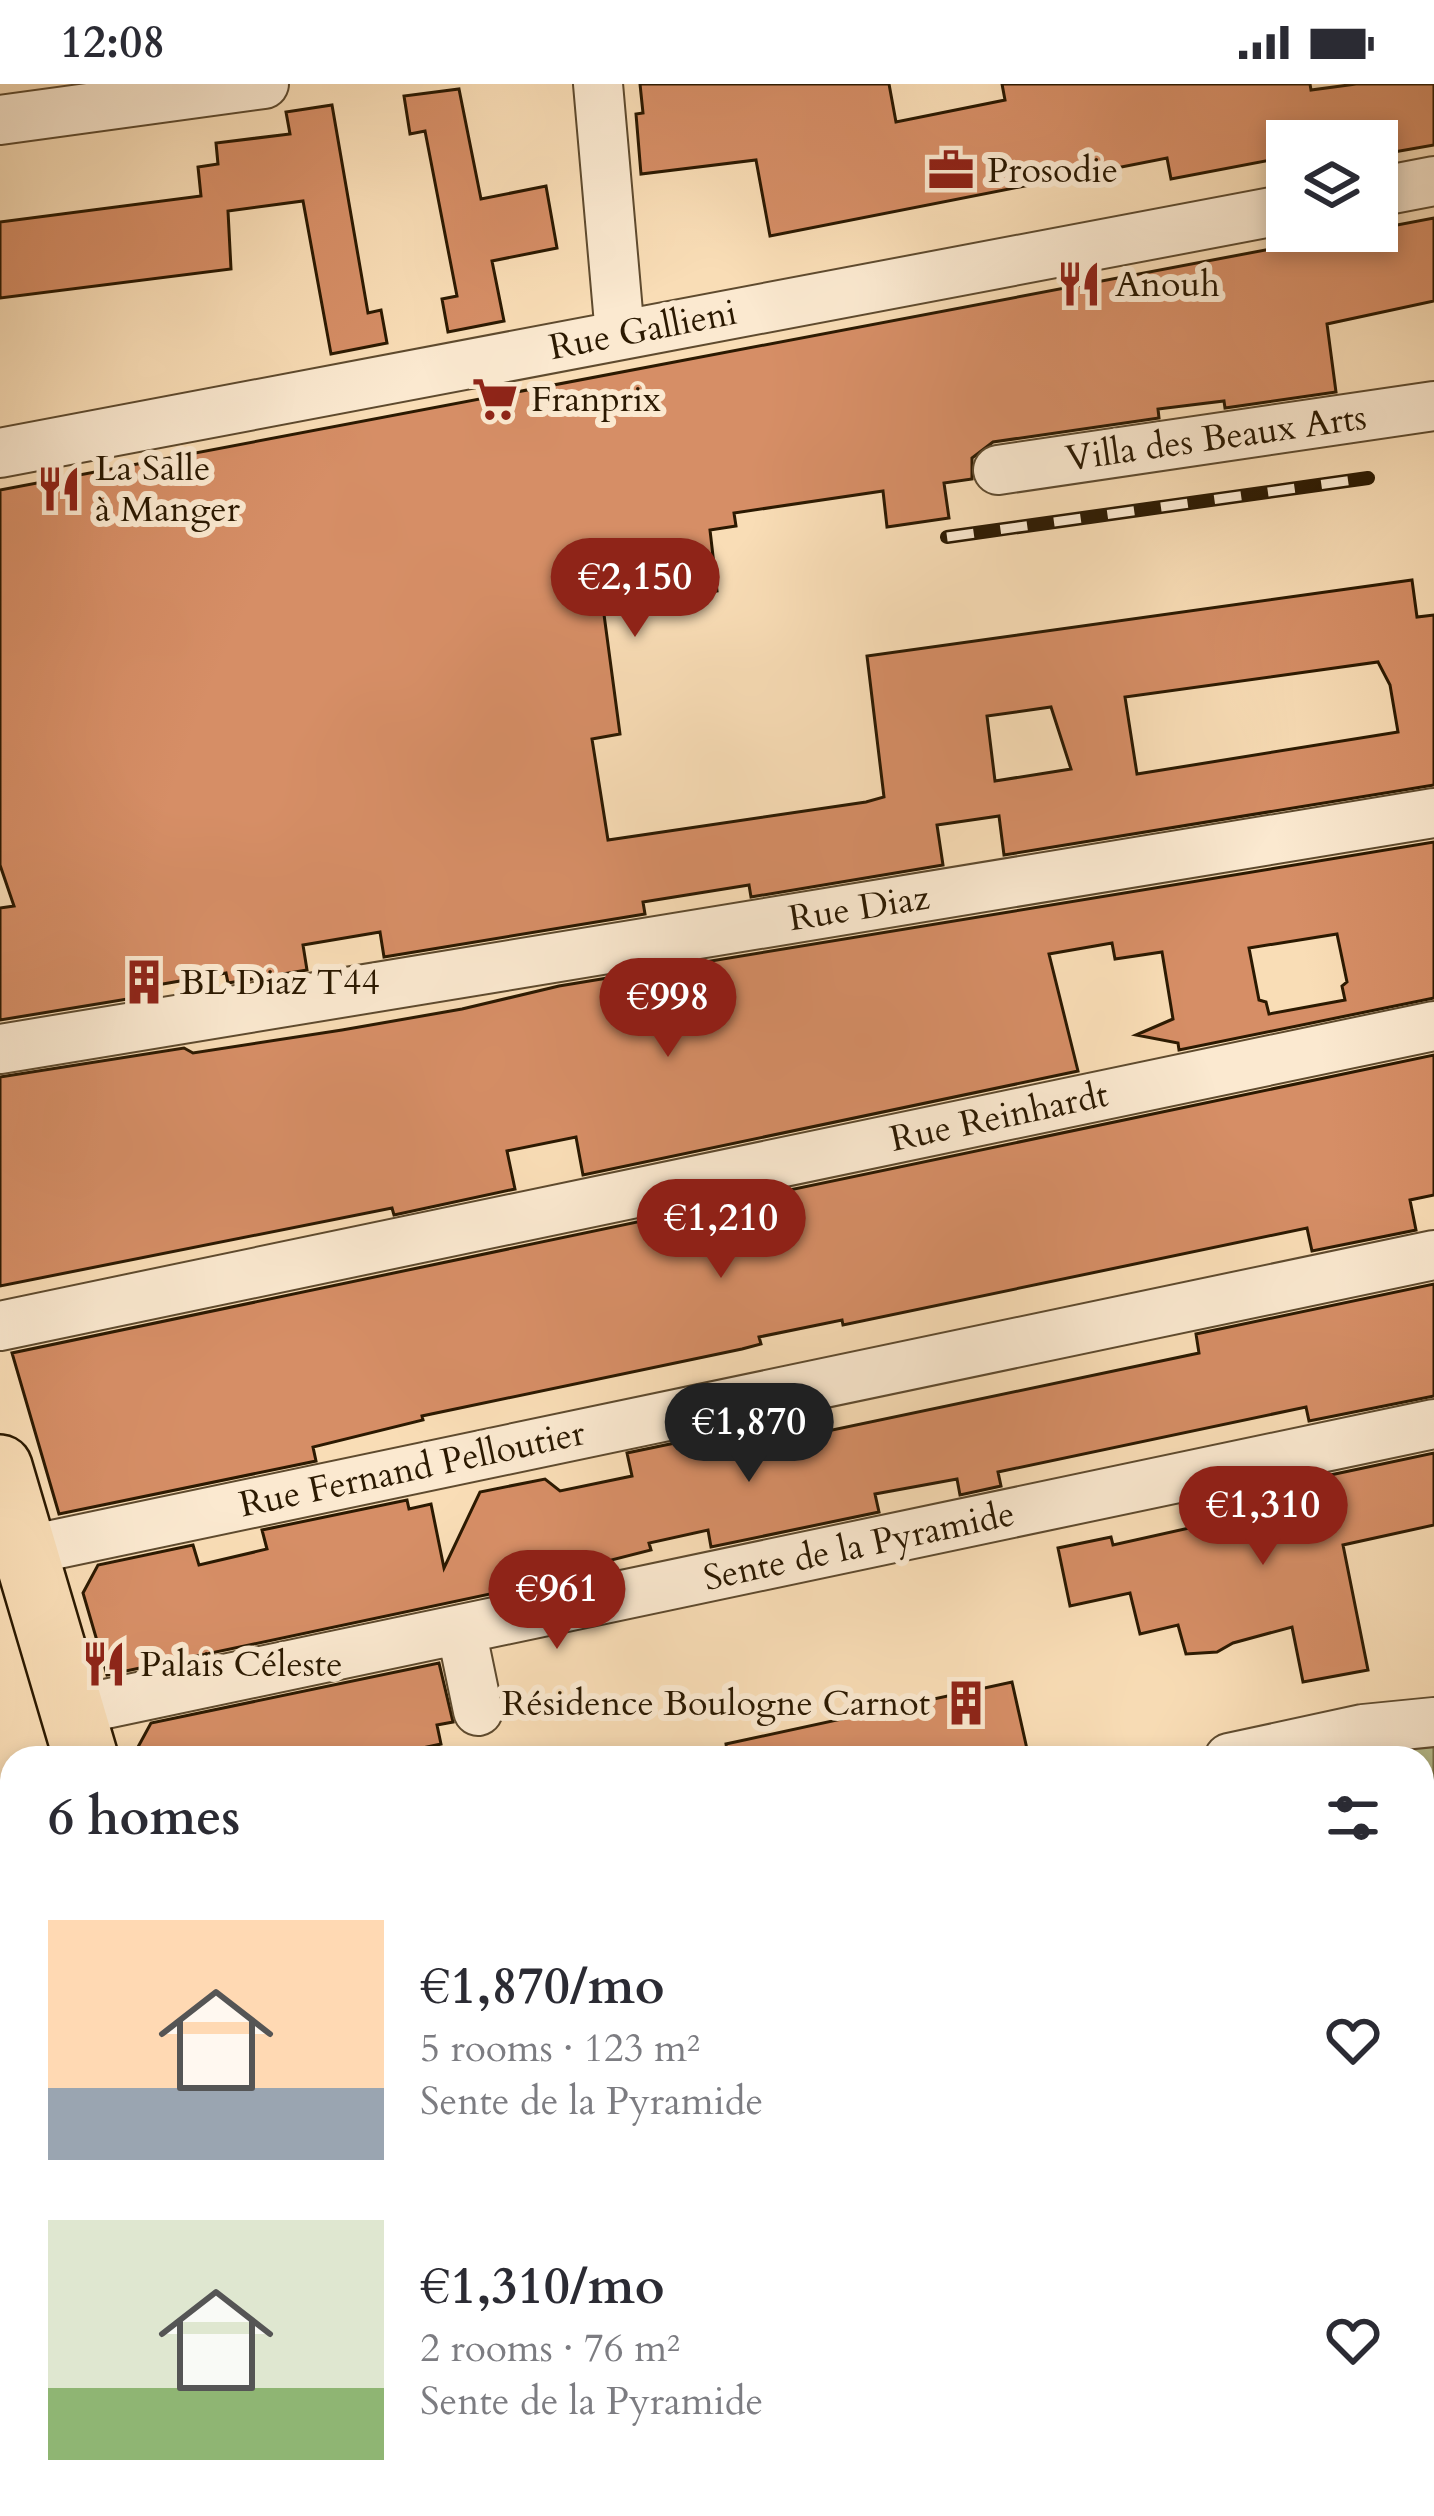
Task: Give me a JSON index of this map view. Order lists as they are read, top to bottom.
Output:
{
  "streets": {
    "street": [
      "Rue Gallieni",
      "Villa des Beaux Arts",
      "Rue Diaz",
      "Rue Reinhardt",
      "Rue Fernand Pelloutier",
      "Sente de la Pyramide"
    ]
  },
  "places": {
    "office": ["Prosodie"],
    "restaurant": ["Anouh", "La Salle à Manger", "Palais Céleste"],
    "supermarket": ["Franprix"],
    "building": ["BL Diaz T44", "Résidence Boulogne Carnot"]
  },
  "page": {
    "status": "12:08",
    "price": [
      "€2,150",
      "€998",
      "€1,210",
      "€1,870",
      "€1,310",
      "€961"
    ],
    "heading": "6 homes",
    "list": [
      {
        "name": "€1,870/mo",
        "note": "5 rooms · 123 m² · Sente de la Pyramide"
      },
      {
        "name": "€1,310/mo",
        "note": "2 rooms · 76 m² · Sente de la Pyramide"
      }
    ]
  }
}
